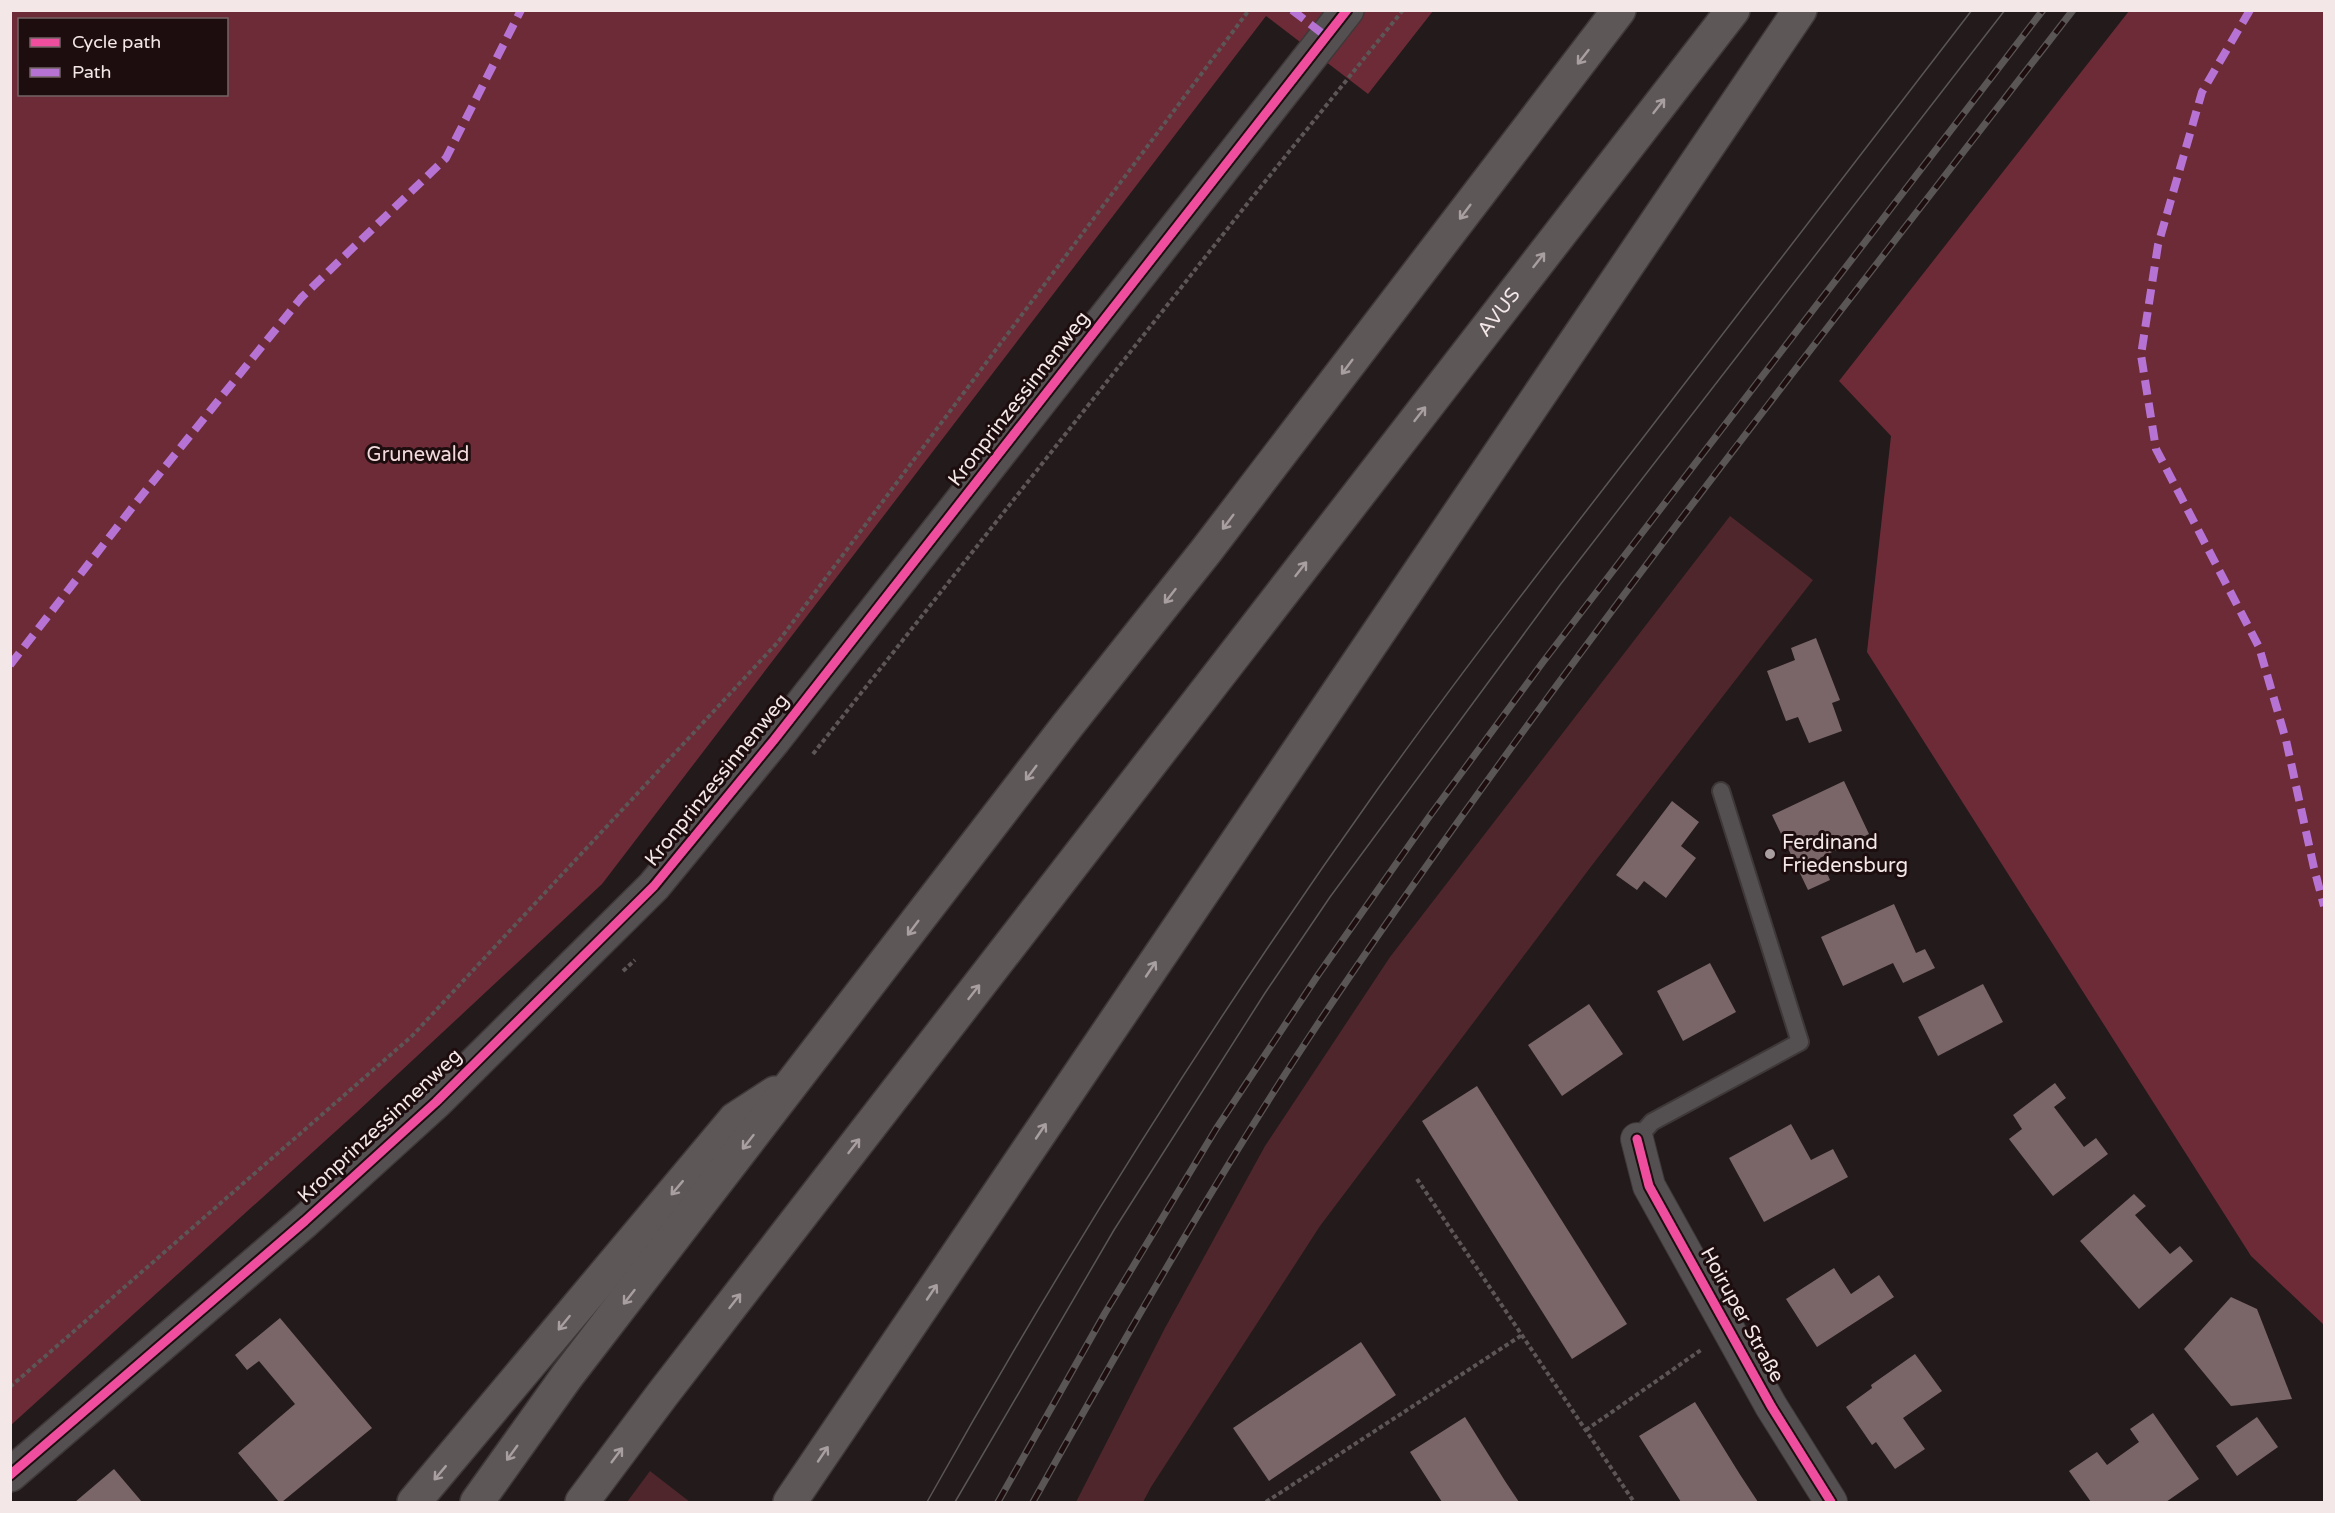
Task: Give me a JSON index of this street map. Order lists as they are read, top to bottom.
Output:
{
  "streets": {
    "highway": ["AVUS"],
    "street": ["Kronprinzessinnenweg", "Hoiruper Straße"]
  },
  "parks": ["Grunewald"],
  "places": ["Ferdinand Friedensburg"],
  "legend": ["Cycle path", "Path"]
}
